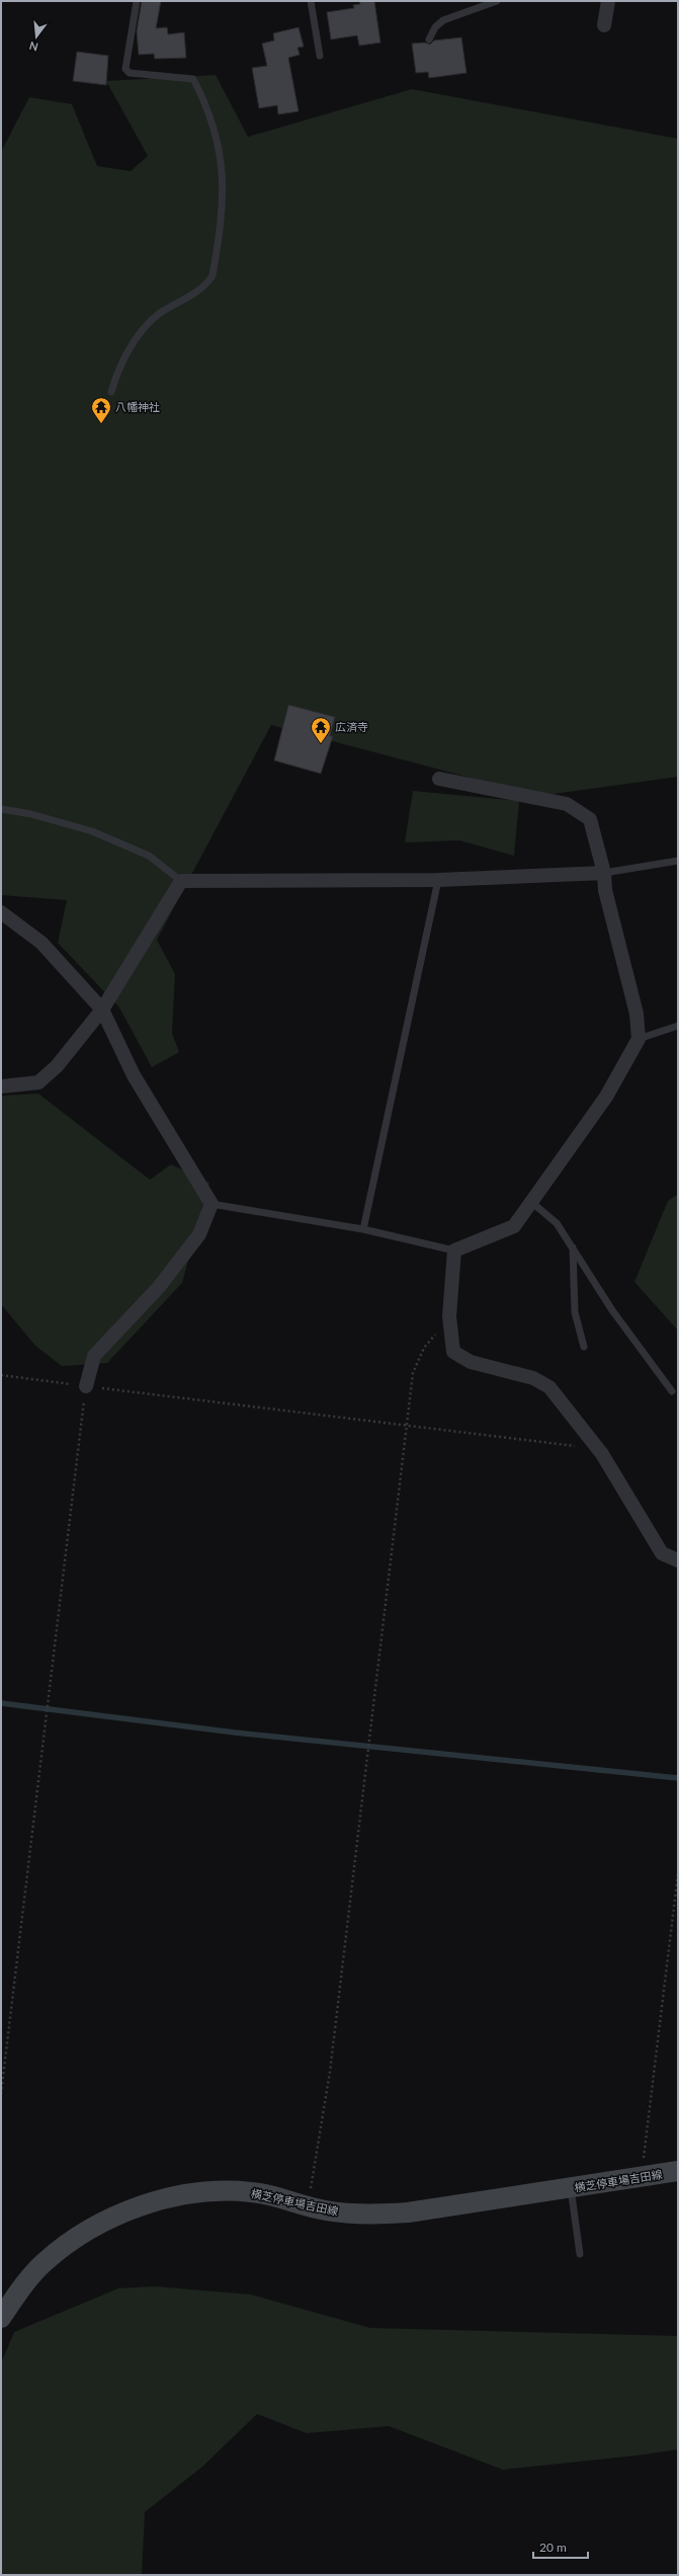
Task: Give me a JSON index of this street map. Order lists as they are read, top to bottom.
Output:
{
  "streets": {
    "main road": ["横芝停車場吉田線"]
  },
  "places": {
    "temple": ["八幡神社", "広済寺"]
  },
  "scale_bar": "20 m",
  "north": "bottom"
}
